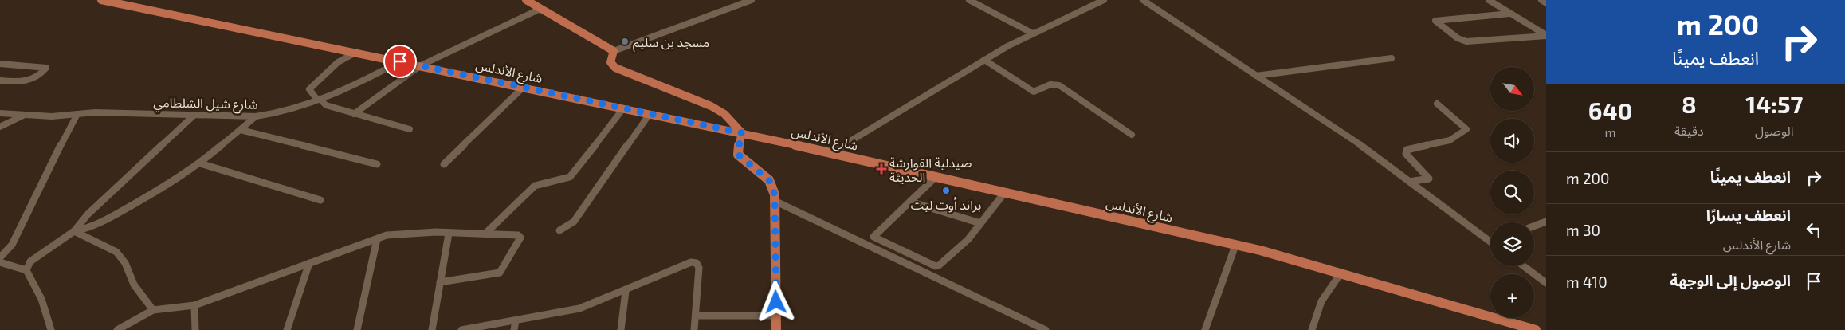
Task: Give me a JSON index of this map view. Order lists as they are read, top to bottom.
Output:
{
  "streets": {
    "main road": ["شارع الأندلس"],
    "street": ["شارع شيل الشلطامي"]
  },
  "crossings": [
    ["شارع الأندلس", "شارع شيل الشلطامي"]
  ],
  "places": {
    "other": ["مسجد بن سليم", "براند أوت ليت"],
    "health": ["صيدلية القوارشة الحديثة"]
  },
  "north": "bottom right",
  "page": {
    "turn": ["200 m", "انعطف يمينًا"],
    "map_buttons": "+",
    "eta": [
      "14:57",
      "الوصول",
      "8",
      "دقيقة",
      "640",
      "m"
    ],
    "list": [
      {
        "name": "انعطف يمينًا",
        "value": "200 m"
      },
      {
        "name": "انعطف يسارًا",
        "note": "شارع الأندلس",
        "value": "30 m"
      },
      {
        "name": "الوصول إلى الوجهة",
        "value": "410 m"
      }
    ]
  }
}
